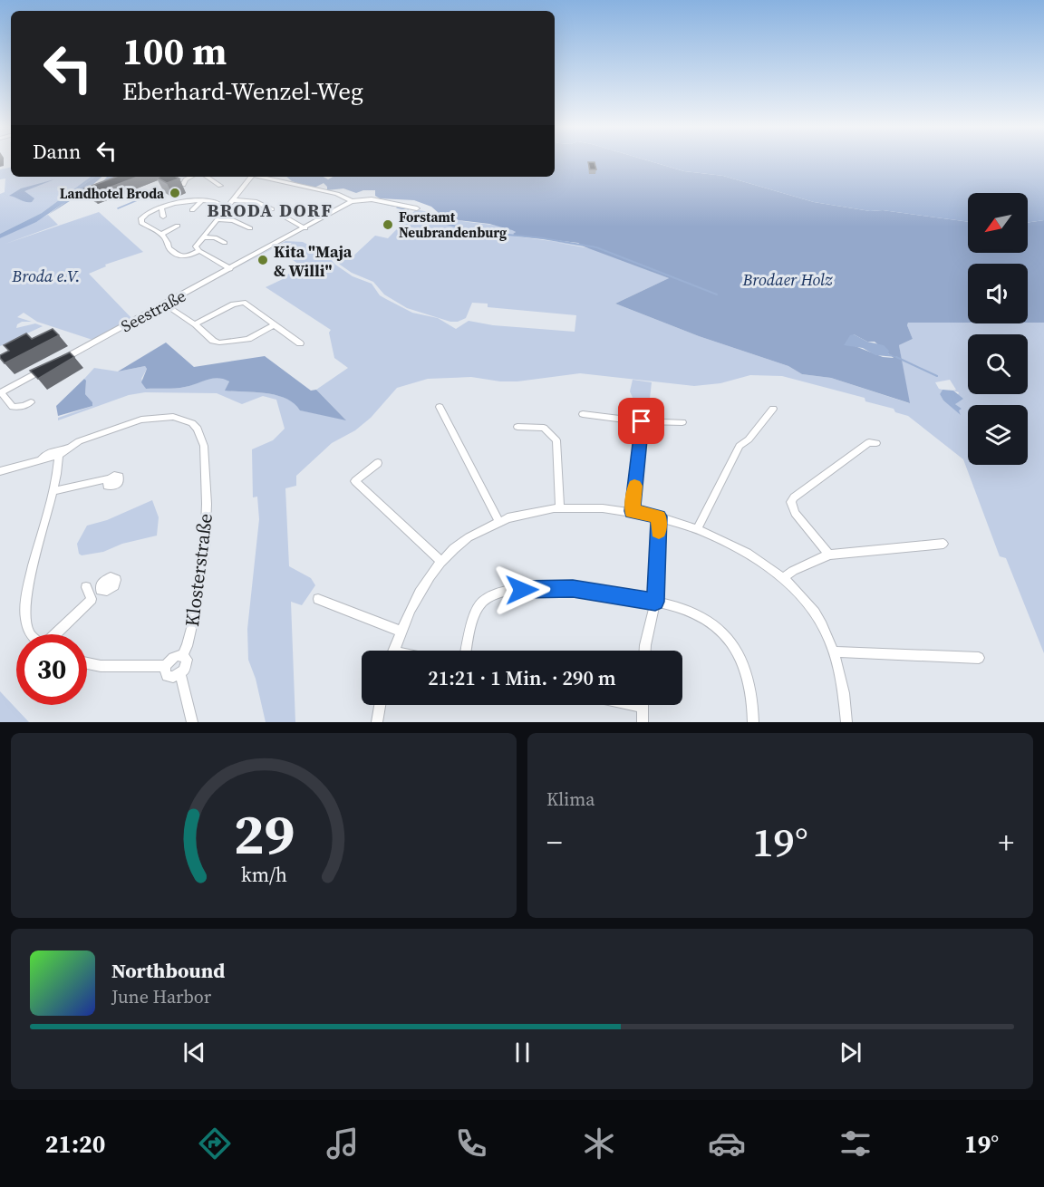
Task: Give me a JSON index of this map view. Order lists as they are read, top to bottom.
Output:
{
  "streets": {
    "street": ["Seestraße", "Klosterstraße"]
  },
  "districts": ["BRODA DORF"],
  "parks": ["Broda e.V.", "Brodaer Holz"],
  "places": ["Landhotel Broda", "Forstamt Neubrandenburg", "Kita \"Maja & Willi\""],
  "north": "bottom left",
  "page": {
    "turn": ["100 m", "Eberhard-Wenzel-Weg"],
    "then": "Dann",
    "limit": "30",
    "trip": "21:21 · 1 Min. · 290 m",
    "tile": "Klima",
    "heat": ["−", "19°", "+"],
    "song": ["Northbound", "June Harbor"],
    "tabs": ["21:20", "19°"],
    "gauge": ["29", "km/h"]
  }
}
